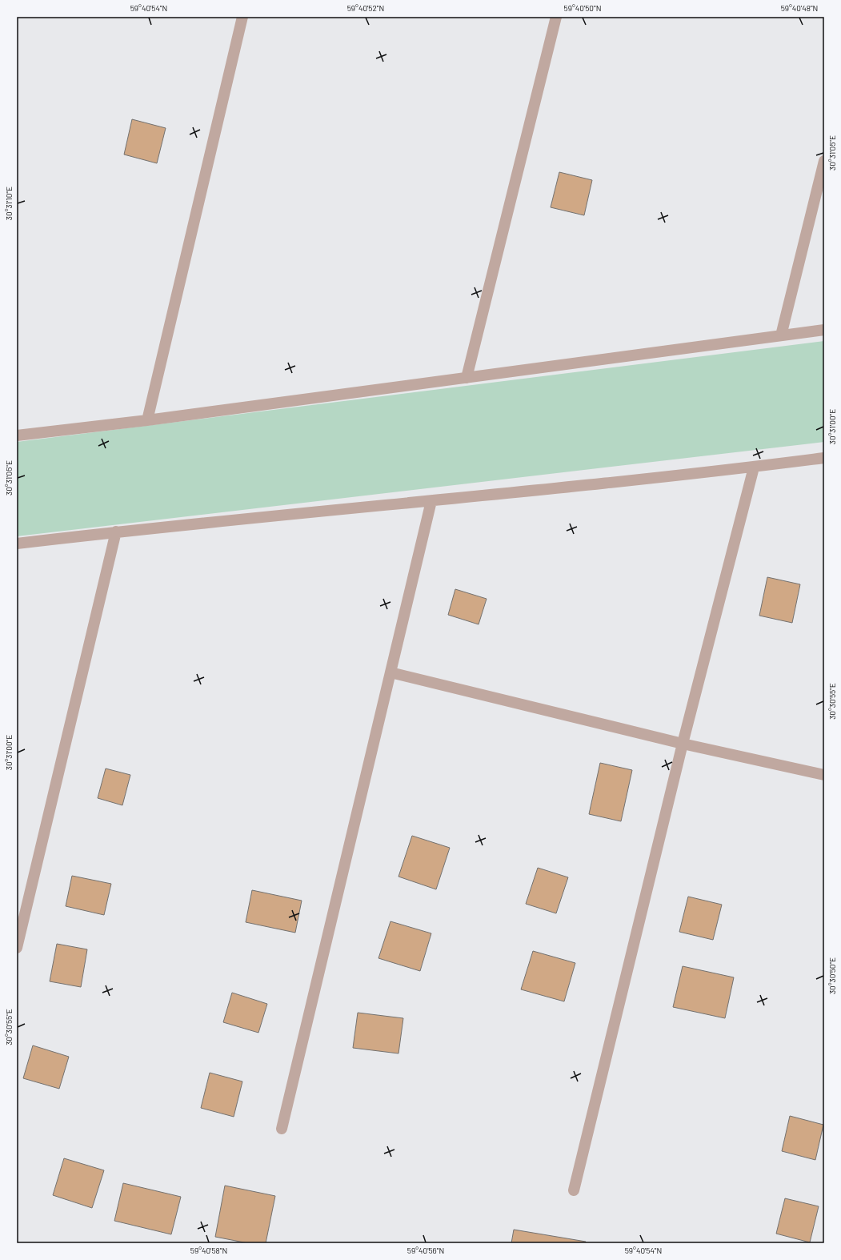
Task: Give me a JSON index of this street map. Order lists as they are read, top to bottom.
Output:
{
  "coordinates": [
    "59°40'54\"N",
    "59°40'52\"N",
    "59°40'50\"N",
    "59°40'48\"N",
    "30°31'05\"E",
    "30°31'10\"E",
    "30°31'00\"E",
    "30°30'55\"E",
    "30°30'50\"E",
    "59°40'58\"N",
    "59°40'56\"N"
  ]
}
